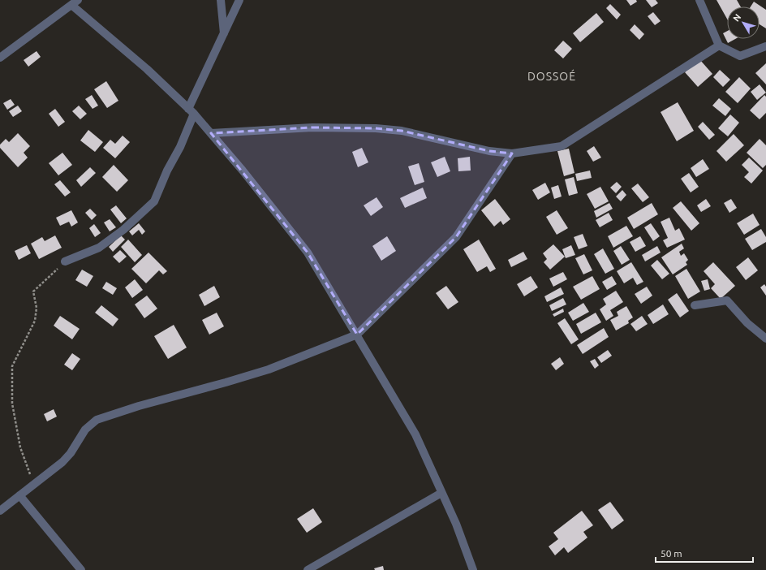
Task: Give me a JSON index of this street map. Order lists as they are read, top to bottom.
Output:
{
  "districts": ["DOSSOÉ"],
  "scale_bar": "50 m",
  "north": "top left"
}
